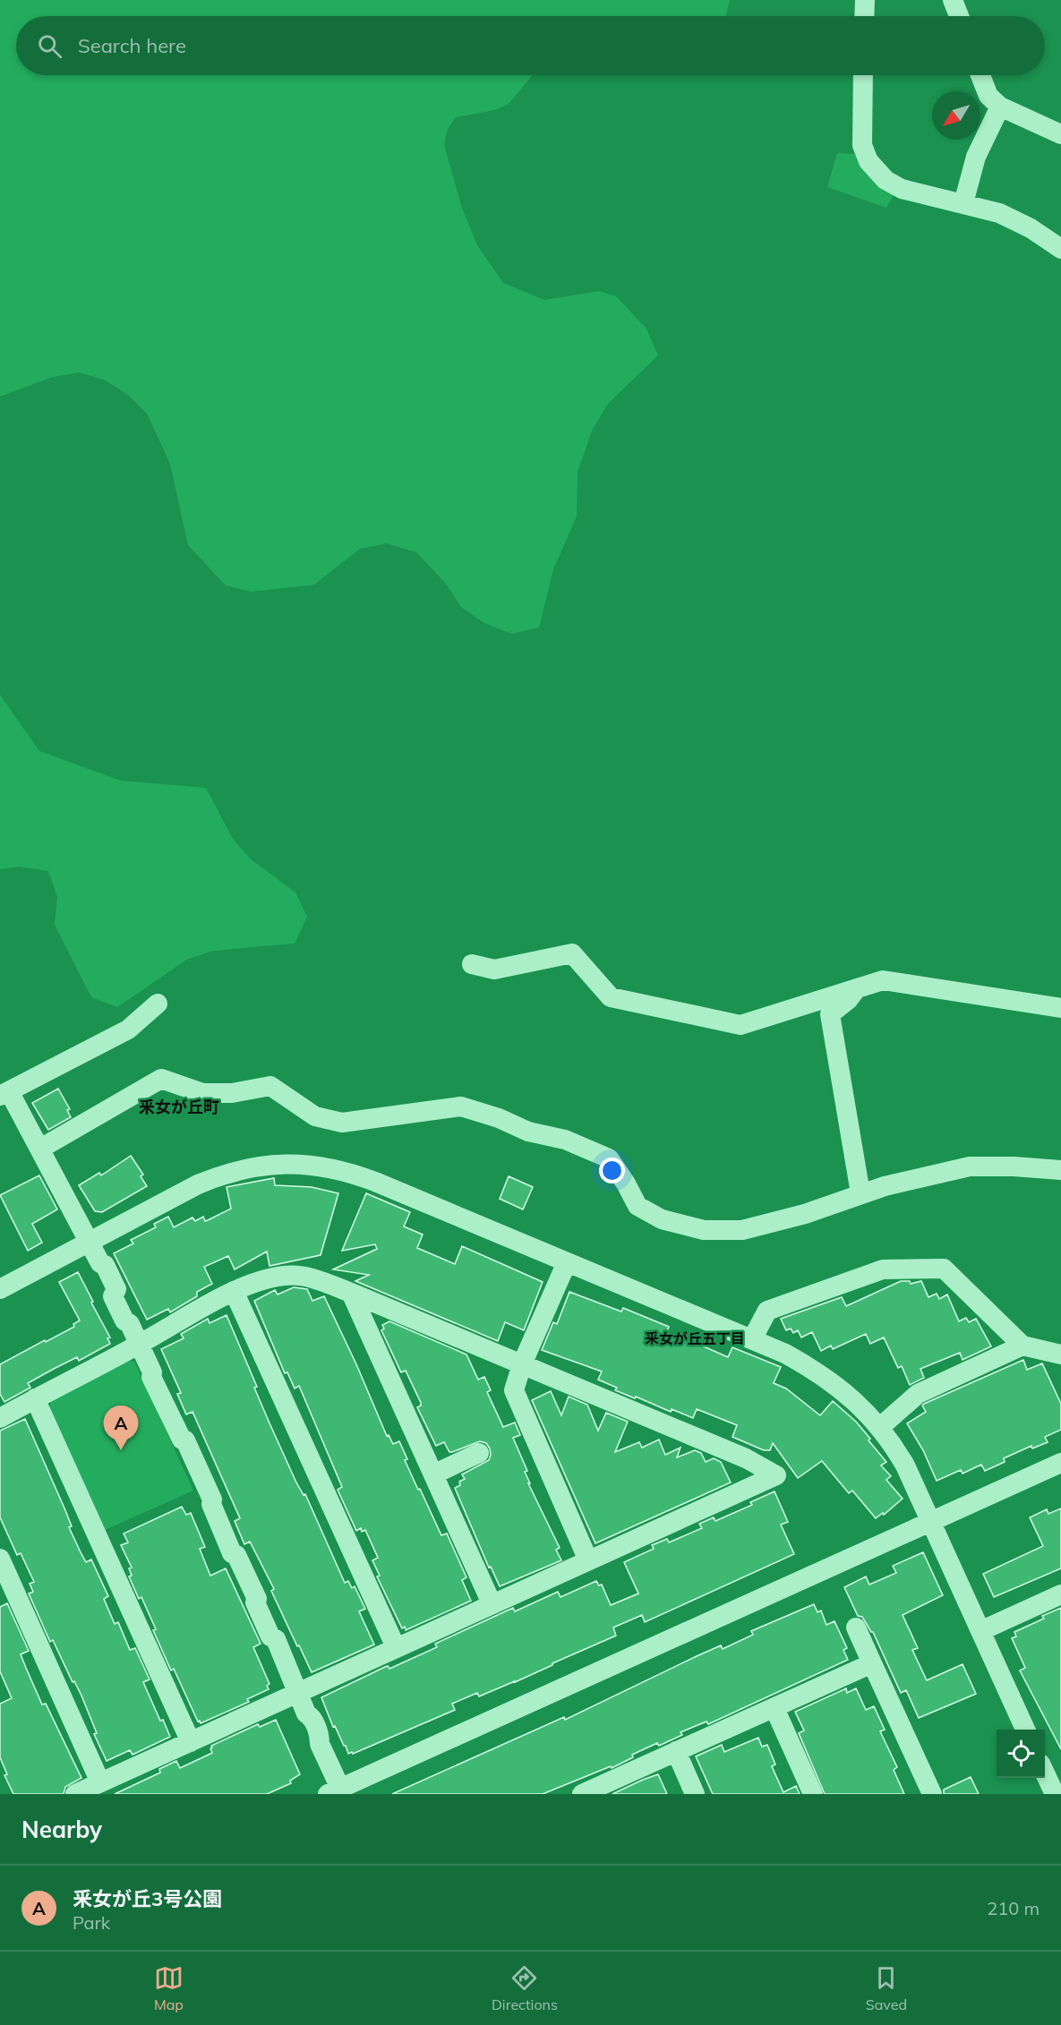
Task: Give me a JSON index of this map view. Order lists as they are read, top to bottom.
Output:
{
  "districts": ["釆女が丘町", "釆女が丘五丁目"],
  "north": "bottom left",
  "page": {
    "search": "Search here",
    "pins": "A",
    "heading": "Nearby",
    "list": [
      {
        "mark": "A",
        "name": "釆女が丘3号公園",
        "note": "Park",
        "value": "210 m"
      }
    ],
    "nav": ["Map", "Directions", "Saved"]
  }
}
